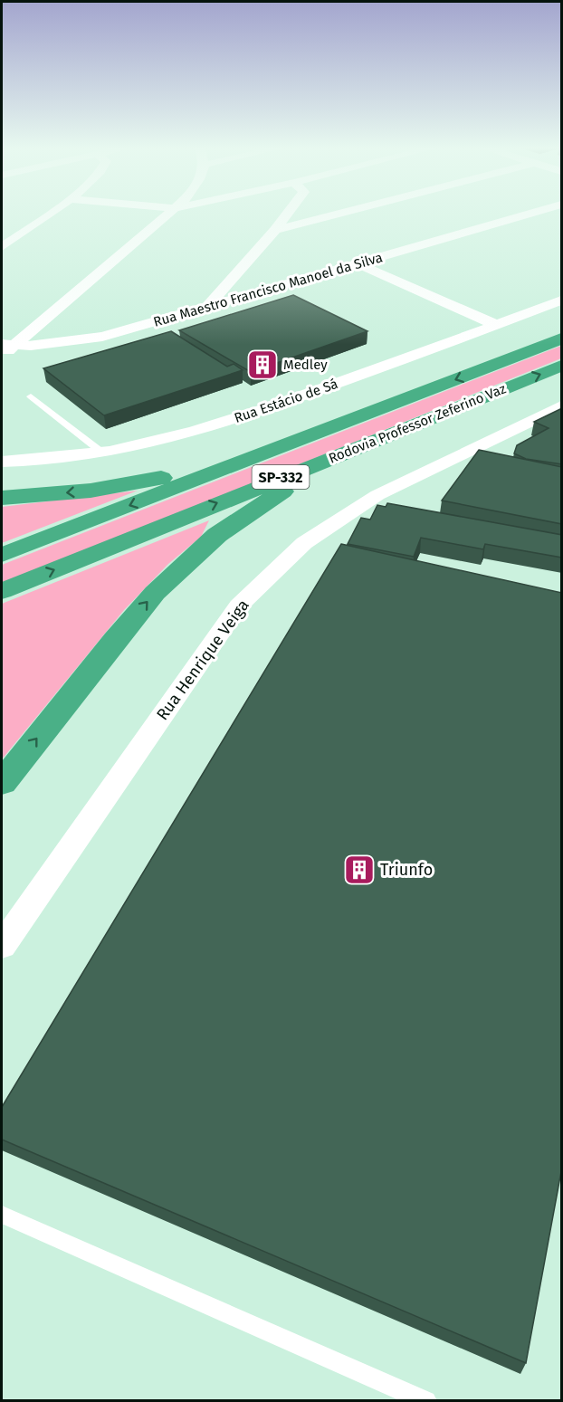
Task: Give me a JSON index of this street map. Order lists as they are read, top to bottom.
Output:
{
  "streets": {
    "highway": ["Rodovia Professor Zeferino Vaz", "SP-332"],
    "street": ["Rua Maestro Francisco Manoel da Silva", "Rua Estácio de Sá", "Rua Henrique Veiga"]
  },
  "places": {
    "building": ["Medley", "Triunfo"]
  }
}
